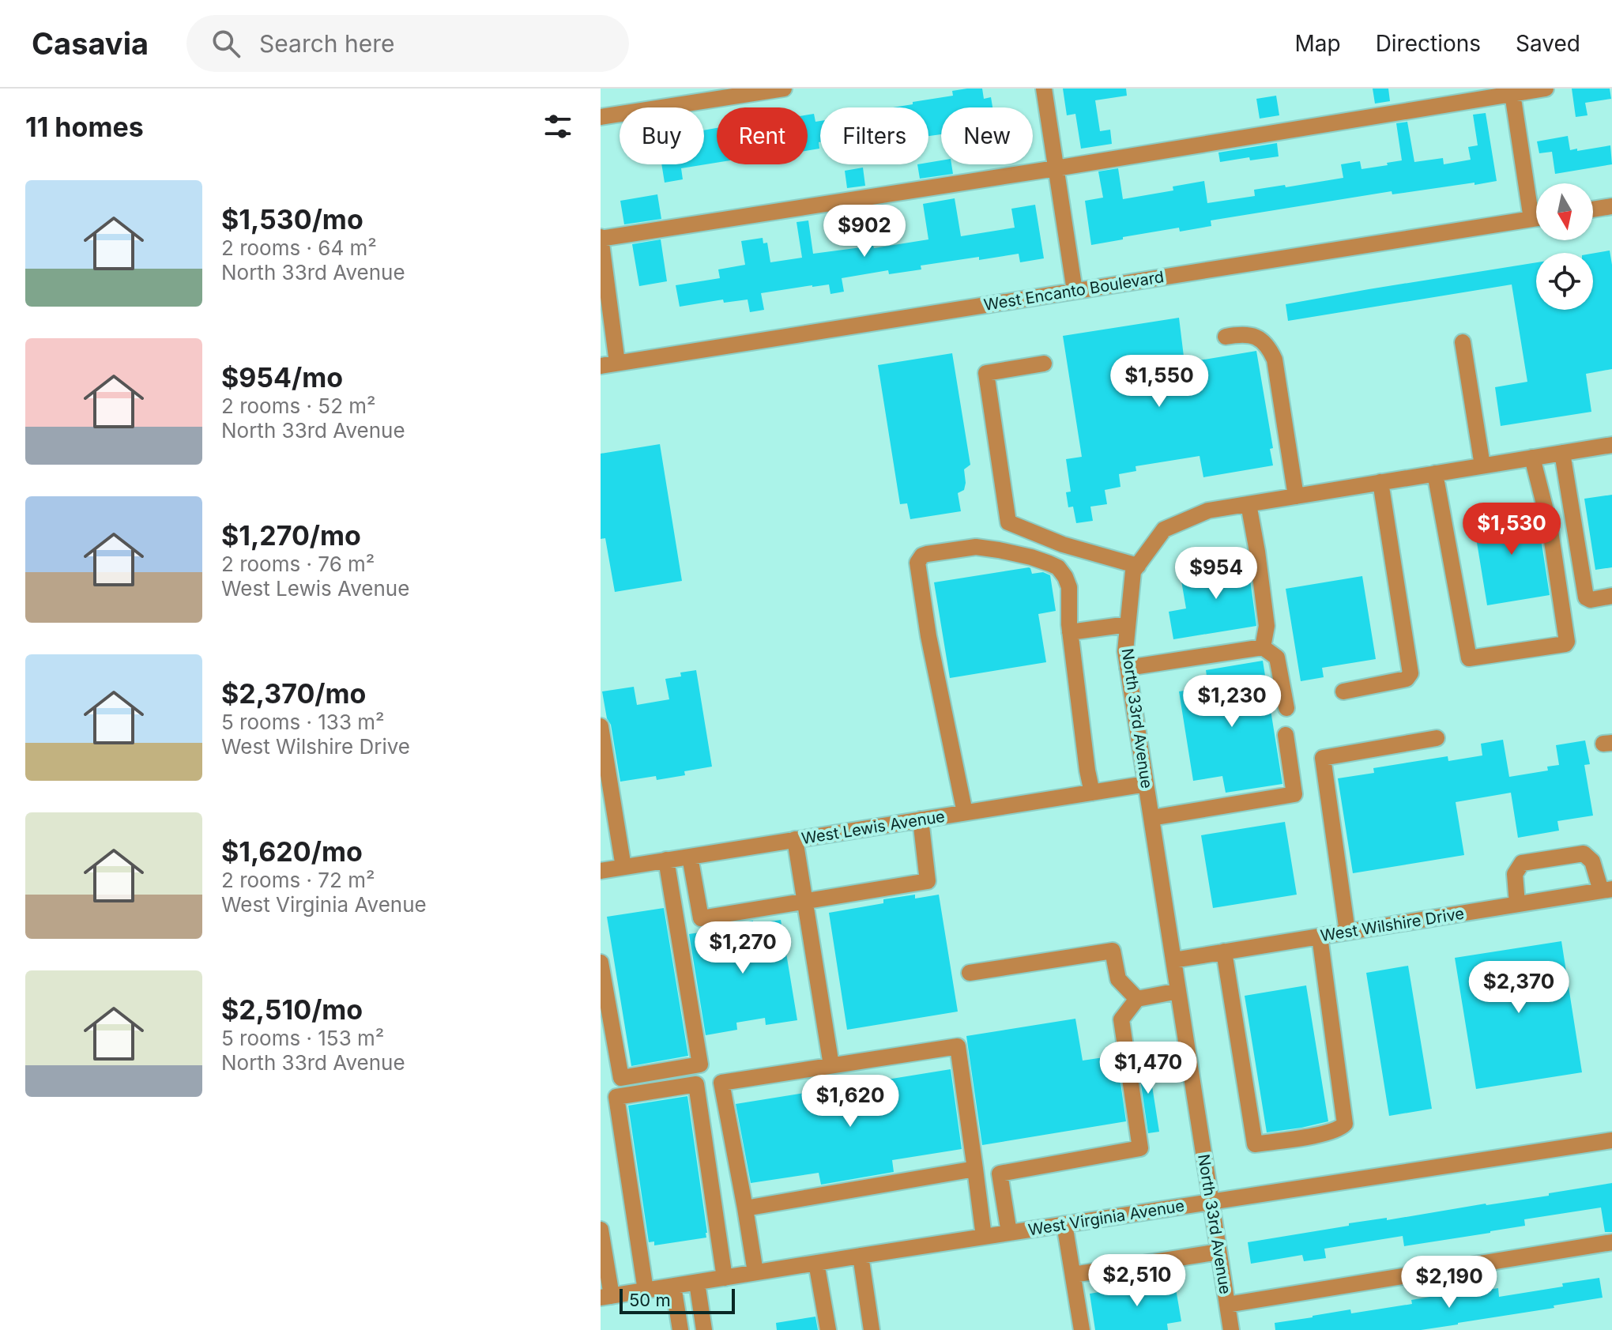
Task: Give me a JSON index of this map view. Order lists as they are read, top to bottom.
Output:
{
  "streets": {
    "street": [
      "West Encanto Boulevard",
      "North 33rd Avenue",
      "West Lewis Avenue",
      "West Wilshire Drive",
      "West Virginia Avenue"
    ]
  },
  "crossings": [
    ["North 33rd Avenue", "West Lewis Avenue"],
    ["North 33rd Avenue", "West Wilshire Drive"],
    ["North 33rd Avenue", "West Virginia Avenue"]
  ],
  "scale_bar": "50 m",
  "north": "bottom",
  "page": {
    "header": "Casavia",
    "search": "Search here",
    "nav": ["Map", "Directions", "Saved"],
    "heading": "11 homes",
    "chip": [
      "Buy",
      "Rent",
      "Filters",
      "New"
    ],
    "list": [
      {
        "name": "$1,530/mo",
        "note": "2 rooms · 64 m² · North 33rd Avenue"
      },
      {
        "name": "$954/mo",
        "note": "2 rooms · 52 m² · North 33rd Avenue"
      },
      {
        "name": "$1,270/mo",
        "note": "2 rooms · 76 m² · West Lewis Avenue"
      },
      {
        "name": "$2,370/mo",
        "note": "5 rooms · 133 m² · West Wilshire Drive"
      },
      {
        "name": "$1,620/mo",
        "note": "2 rooms · 72 m² · West Virginia Avenue"
      },
      {
        "name": "$2,510/mo",
        "note": "5 rooms · 153 m² · North 33rd Avenue"
      }
    ],
    "price": [
      "$902",
      "$1,550",
      "$1,530",
      "$954",
      "$1,230",
      "$1,270",
      "$2,370",
      "$1,470",
      "$1,620",
      "$2,510",
      "$2,190"
    ],
    "scale": "50 m"
  }
}
